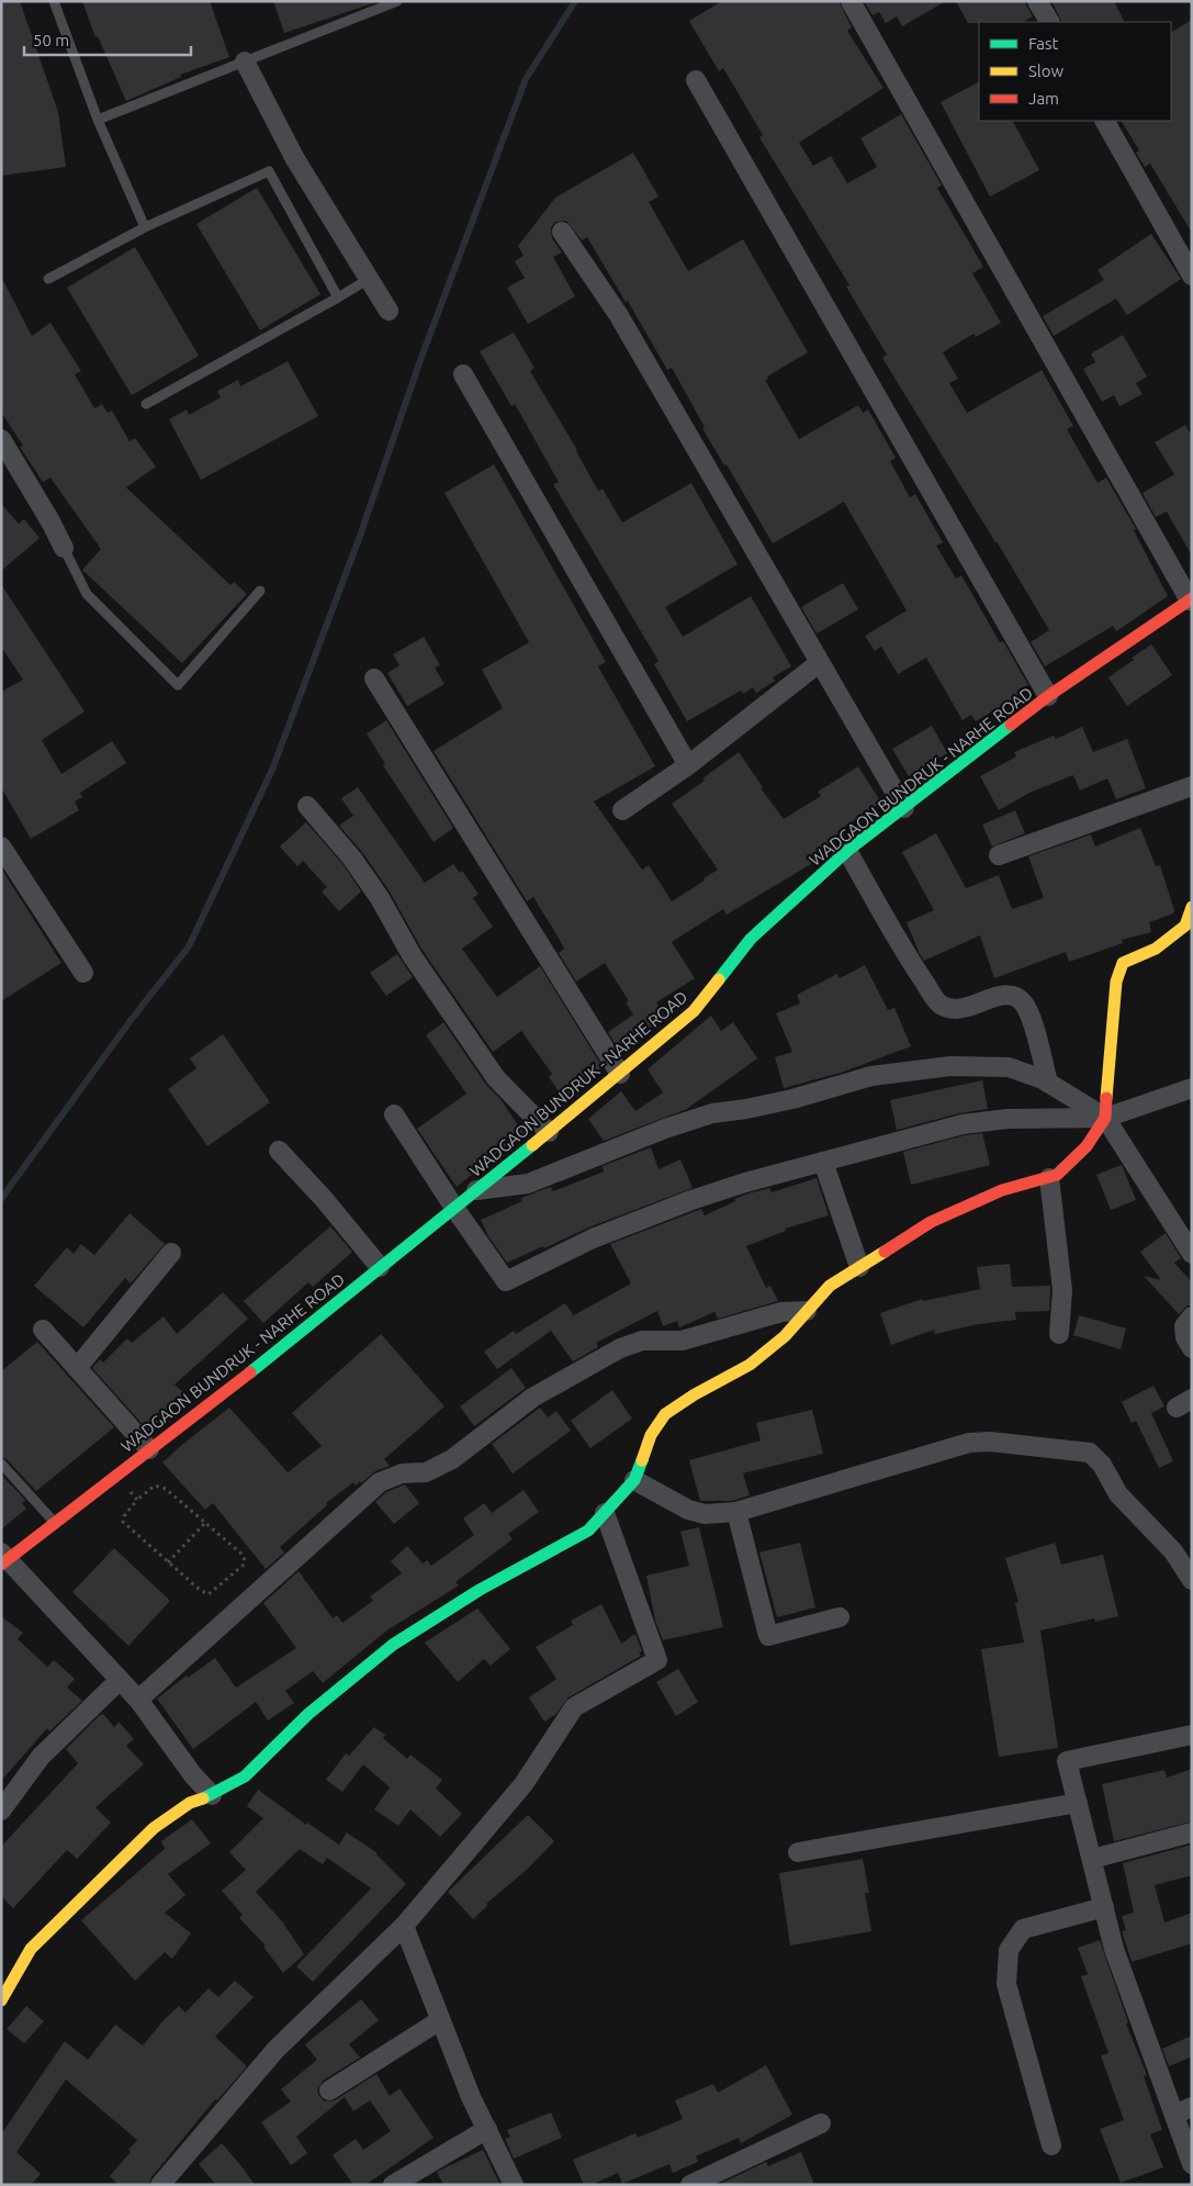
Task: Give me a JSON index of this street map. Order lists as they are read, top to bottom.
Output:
{
  "streets": {
    "street": ["WADGAON BUNDRUK - NARHE ROAD"]
  },
  "legend": ["Fast", "Slow", "Jam"],
  "scale_bar": "50 m"
}
